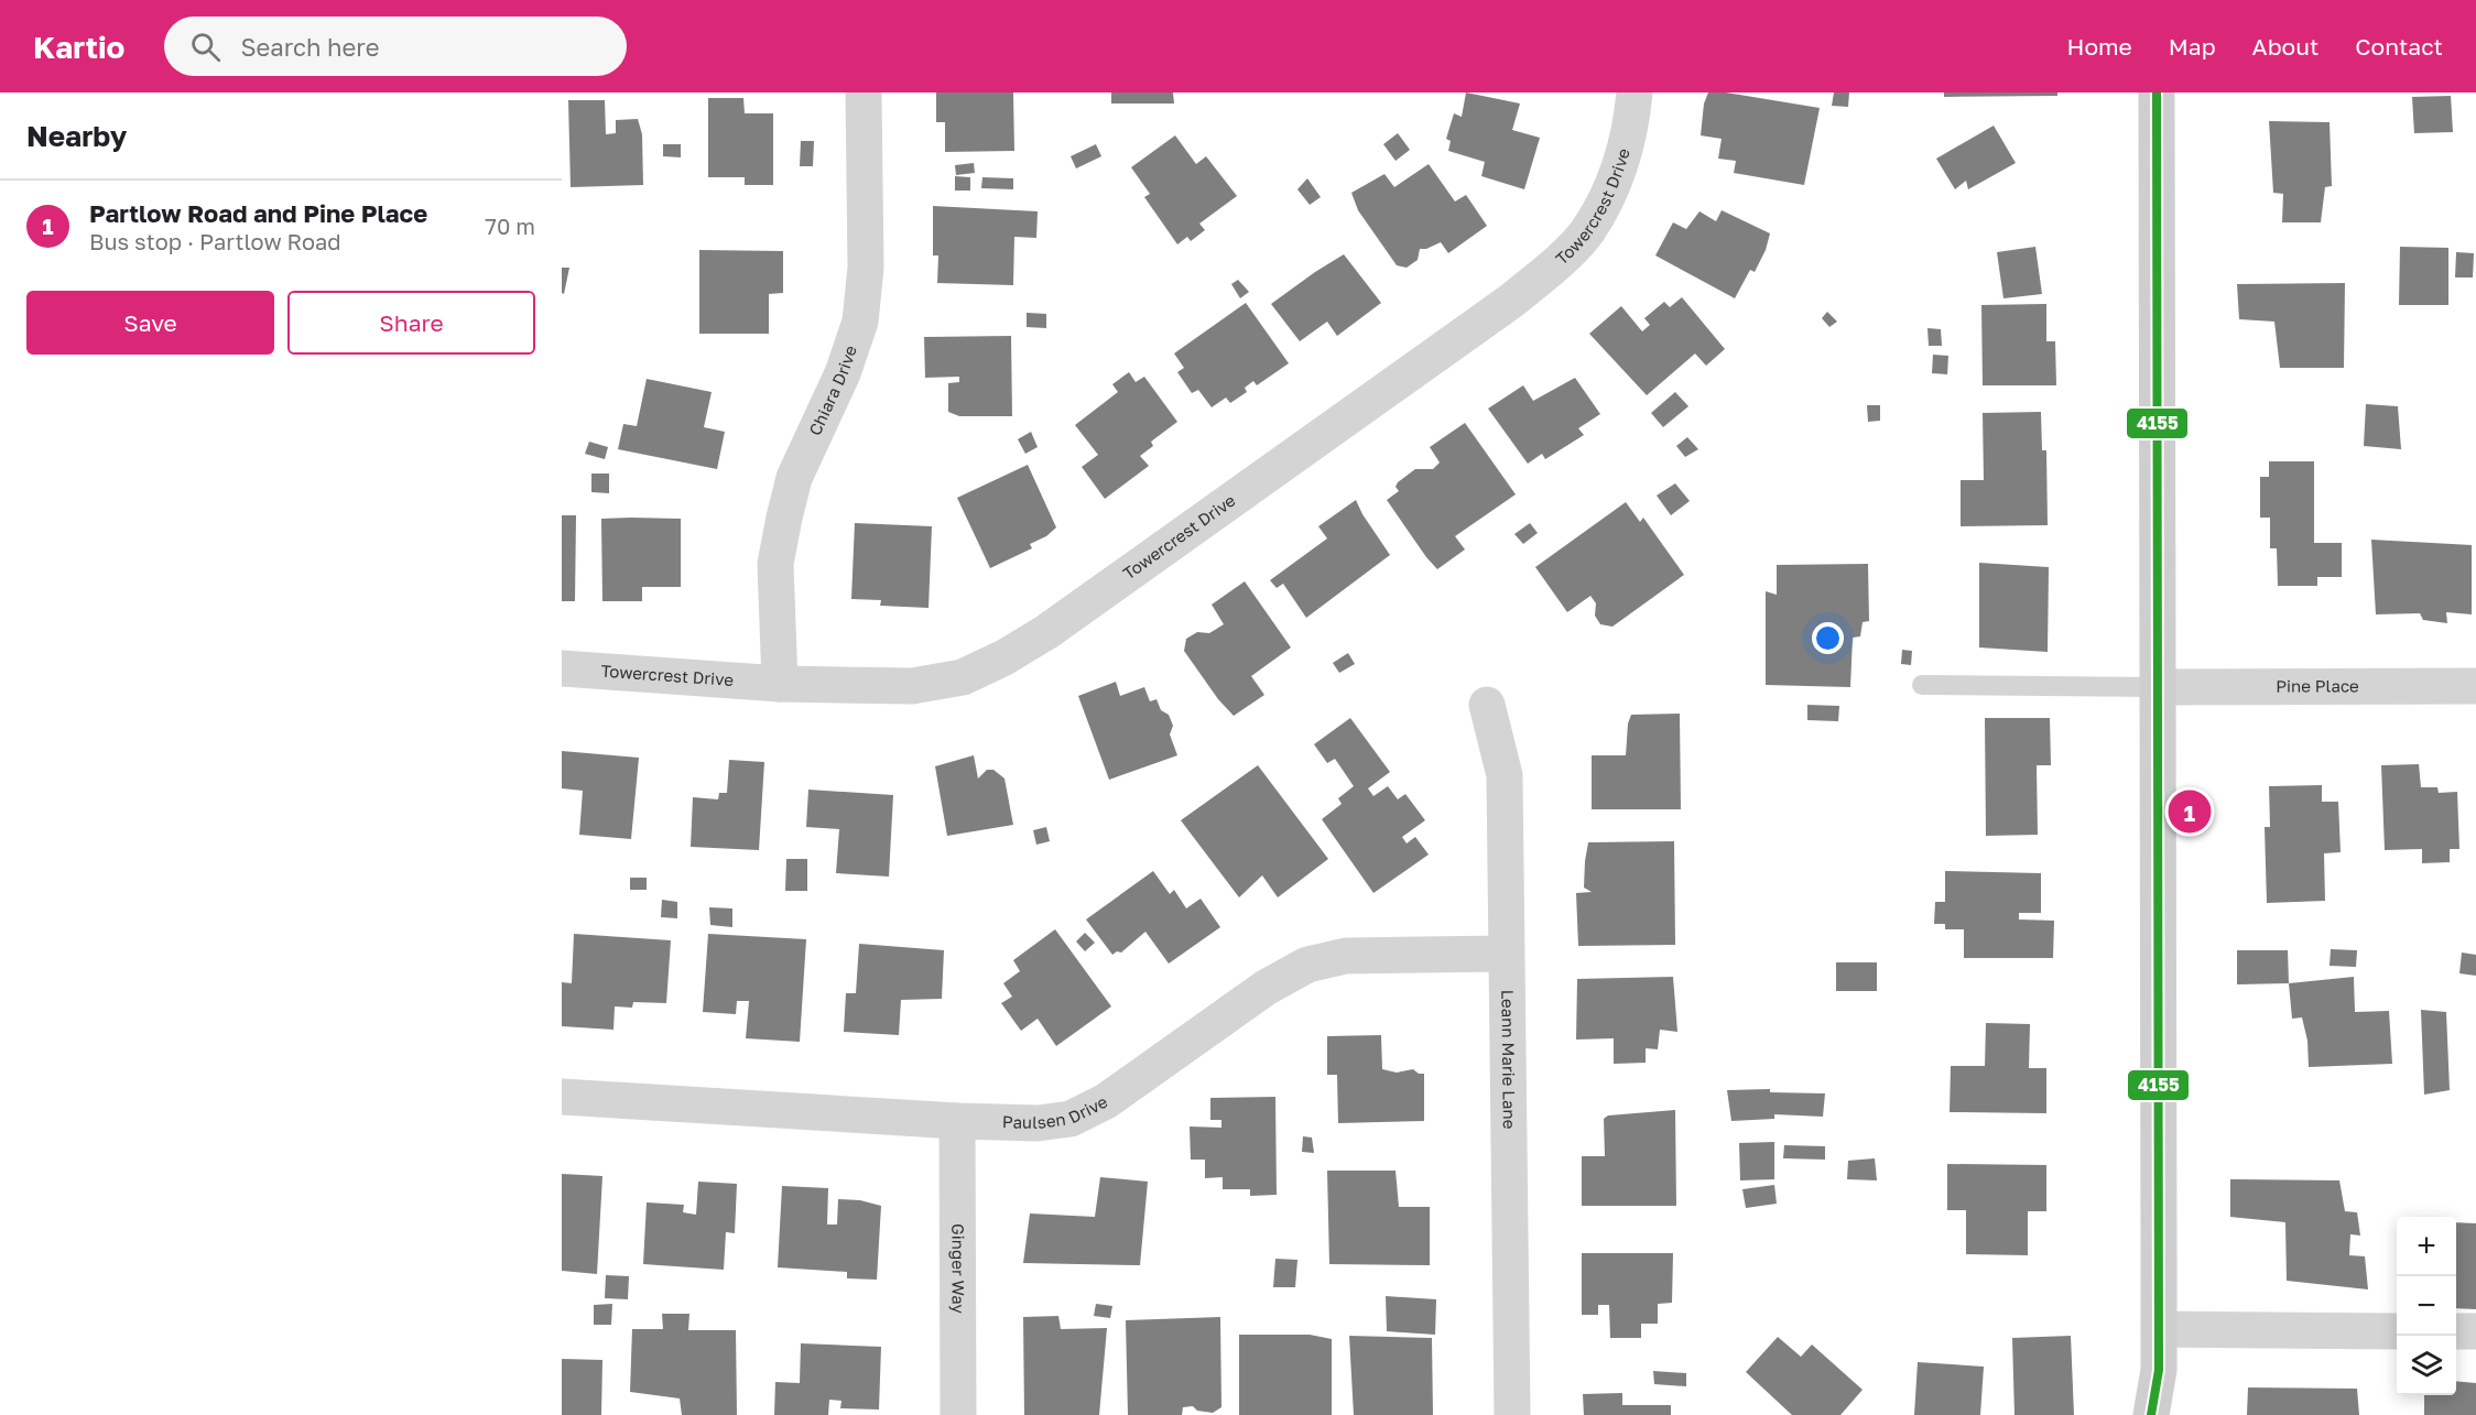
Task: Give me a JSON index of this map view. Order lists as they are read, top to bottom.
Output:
{
  "streets": {
    "street": [
      "Towercrest Drive",
      "Chiara Drive",
      "Pine Place",
      "Leann Marie Lane",
      "Paulsen Drive",
      "Ginger Way"
    ]
  },
  "crossings": [
    ["Towercrest Drive", "Chiara Drive"],
    ["Leann Marie Lane", "Paulsen Drive"],
    ["Paulsen Drive", "Ginger Way"]
  ],
  "lines": ["transit line 4155"],
  "page": {
    "header": "Kartio",
    "search": "Search here",
    "nav": [
      "Home",
      "Map",
      "About",
      "Contact"
    ],
    "heading": "Nearby",
    "list": [
      {
        "mark": "1",
        "name": "Partlow Road and Pine Place",
        "note": "Bus stop · Partlow Road",
        "value": "70 m"
      }
    ],
    "buttons": ["Save", "Share"],
    "pins": "1",
    "map_buttons": ["+", "−"]
  }
}
